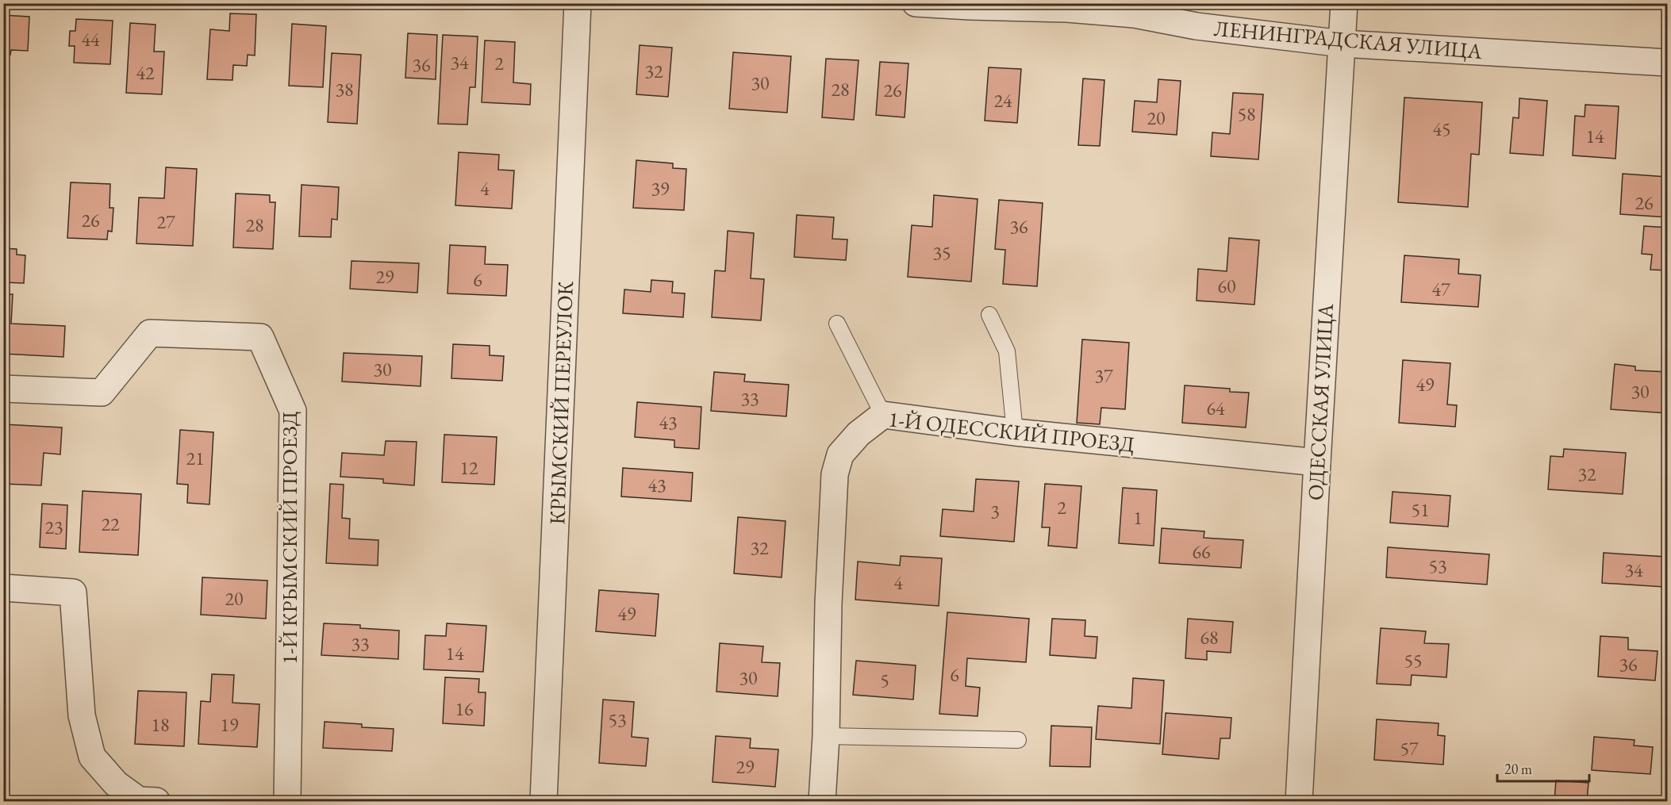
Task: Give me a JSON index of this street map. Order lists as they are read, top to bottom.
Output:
{
  "streets": {
    "street": [
      "ЛЕНИНГРАДСКАЯ УЛИЦА",
      "ОДЕССКАЯ УЛИЦА",
      "КРЫМСКИЙ ПЕРЕУЛОК",
      "1-Й ОДЕССКИЙ ПРОЕЗД",
      "1-Й КРЫМСКИЙ ПРОЕЗД"
    ]
  },
  "crossings": [
    ["ЛЕНИНГРАДСКАЯ УЛИЦА", "ОДЕССКАЯ УЛИЦА"],
    ["ОДЕССКАЯ УЛИЦА", "1-Й ОДЕССКИЙ ПРОЕЗД"]
  ],
  "house_numbers": [
    "44",
    "34",
    "2",
    "36",
    "32",
    "42",
    "30",
    "38",
    "28",
    "26",
    "24",
    "58",
    "20",
    "45",
    "14",
    "4",
    "39",
    "26",
    "26",
    "27",
    "28",
    "36",
    "35",
    "29",
    "6",
    "60",
    "47",
    "30",
    "37",
    "49",
    "30",
    "33",
    "64",
    "43",
    "21",
    "12",
    "32",
    "43",
    "2",
    "51",
    "3",
    "1",
    "22",
    "23",
    "32",
    "66",
    "53",
    "34",
    "4",
    "20",
    "49",
    "68",
    "33",
    "14",
    "55",
    "36",
    "6",
    "30",
    "5",
    "16",
    "53",
    "18",
    "19",
    "57",
    "29"
  ],
  "scale_bar": "20 m"
}
